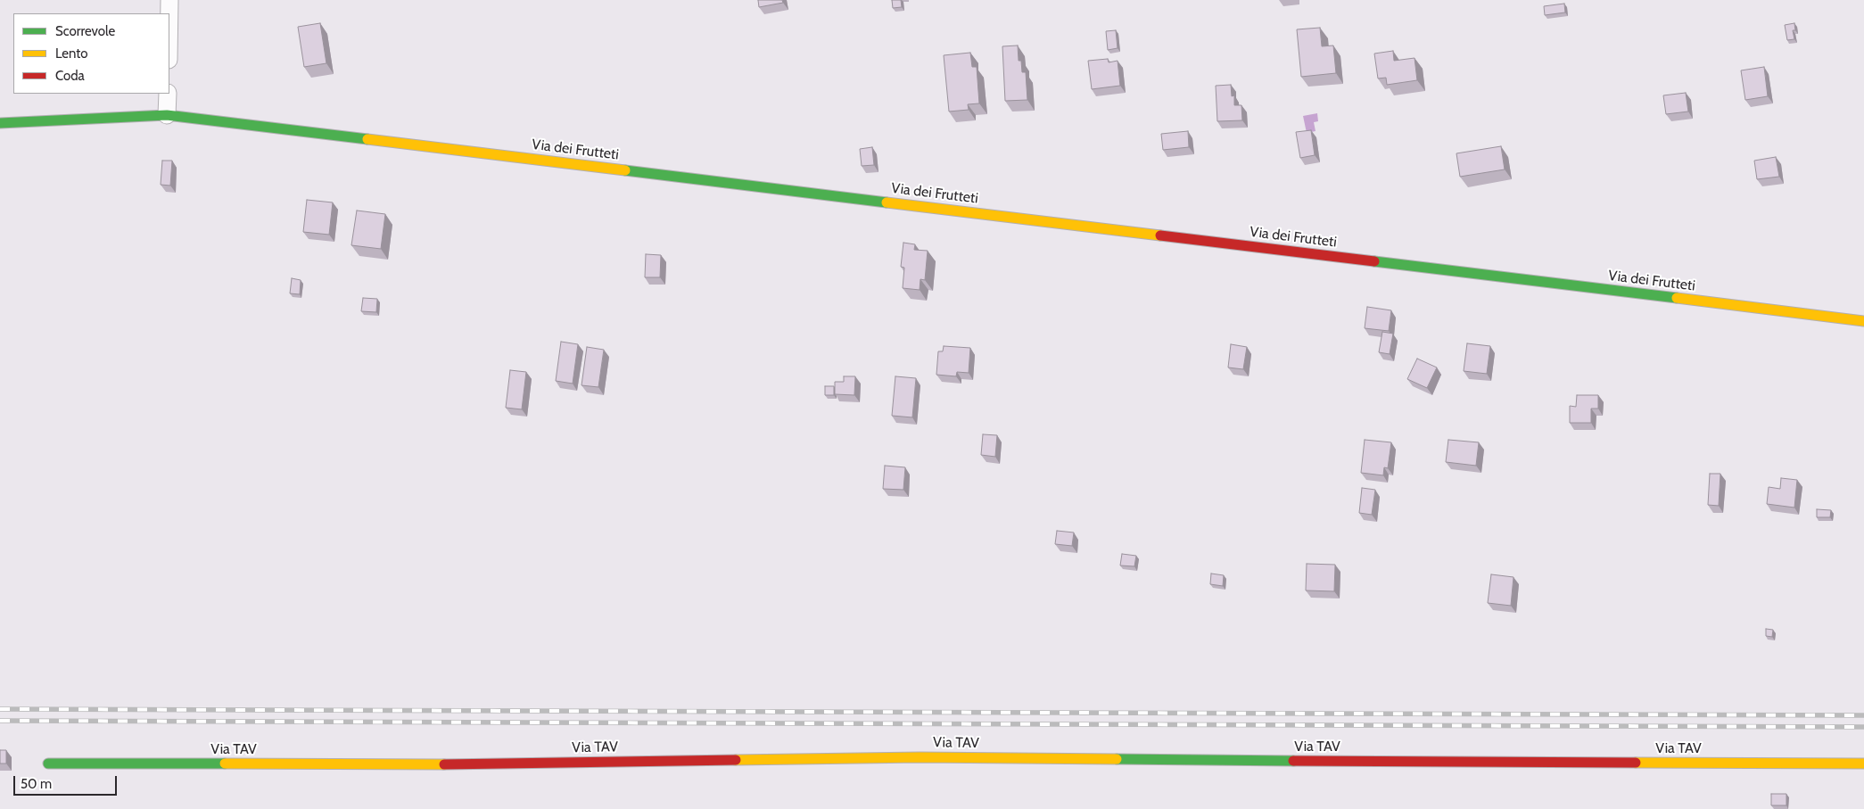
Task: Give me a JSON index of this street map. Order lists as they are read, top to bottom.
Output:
{
  "streets": {
    "street": ["Via dei Frutteti", "Via TAV"]
  },
  "legend": ["Scorrevole", "Lento", "Coda"],
  "scale_bar": "50 m"
}
